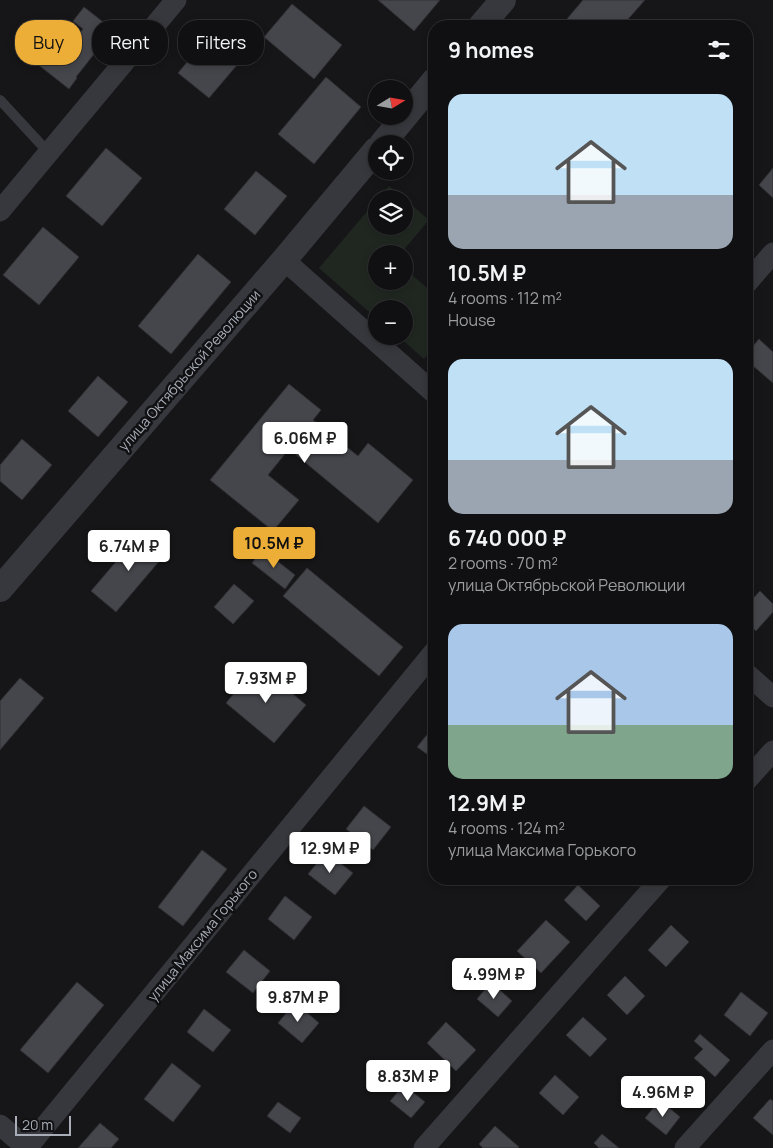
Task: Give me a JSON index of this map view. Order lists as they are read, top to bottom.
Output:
{
  "streets": {
    "street": ["улица Октябрьской Революции", "улица Максима Горького"]
  },
  "scale_bar": "20 m",
  "north": "right",
  "page": {
    "chip": ["Buy", "Rent", "Filters"],
    "heading": "9 homes",
    "map_buttons": ["+", "−"],
    "list": [
      {
        "name": "10.5M ₽",
        "note": "4 rooms · 112 m² · House"
      },
      {
        "name": "6 740 000 ₽",
        "note": "2 rooms · 70 m² · улица Октябрьской Революции"
      },
      {
        "name": "12.9M ₽",
        "note": "4 rooms · 124 m² · улица Максима Горького"
      }
    ],
    "price": [
      "6.06M ₽",
      "10.5M ₽",
      "6.74M ₽",
      "7.93M ₽",
      "12.9M ₽",
      "4.99M ₽",
      "9.87M ₽",
      "8.83M ₽",
      "4.96M ₽"
    ],
    "scale": "20 m"
  }
}
